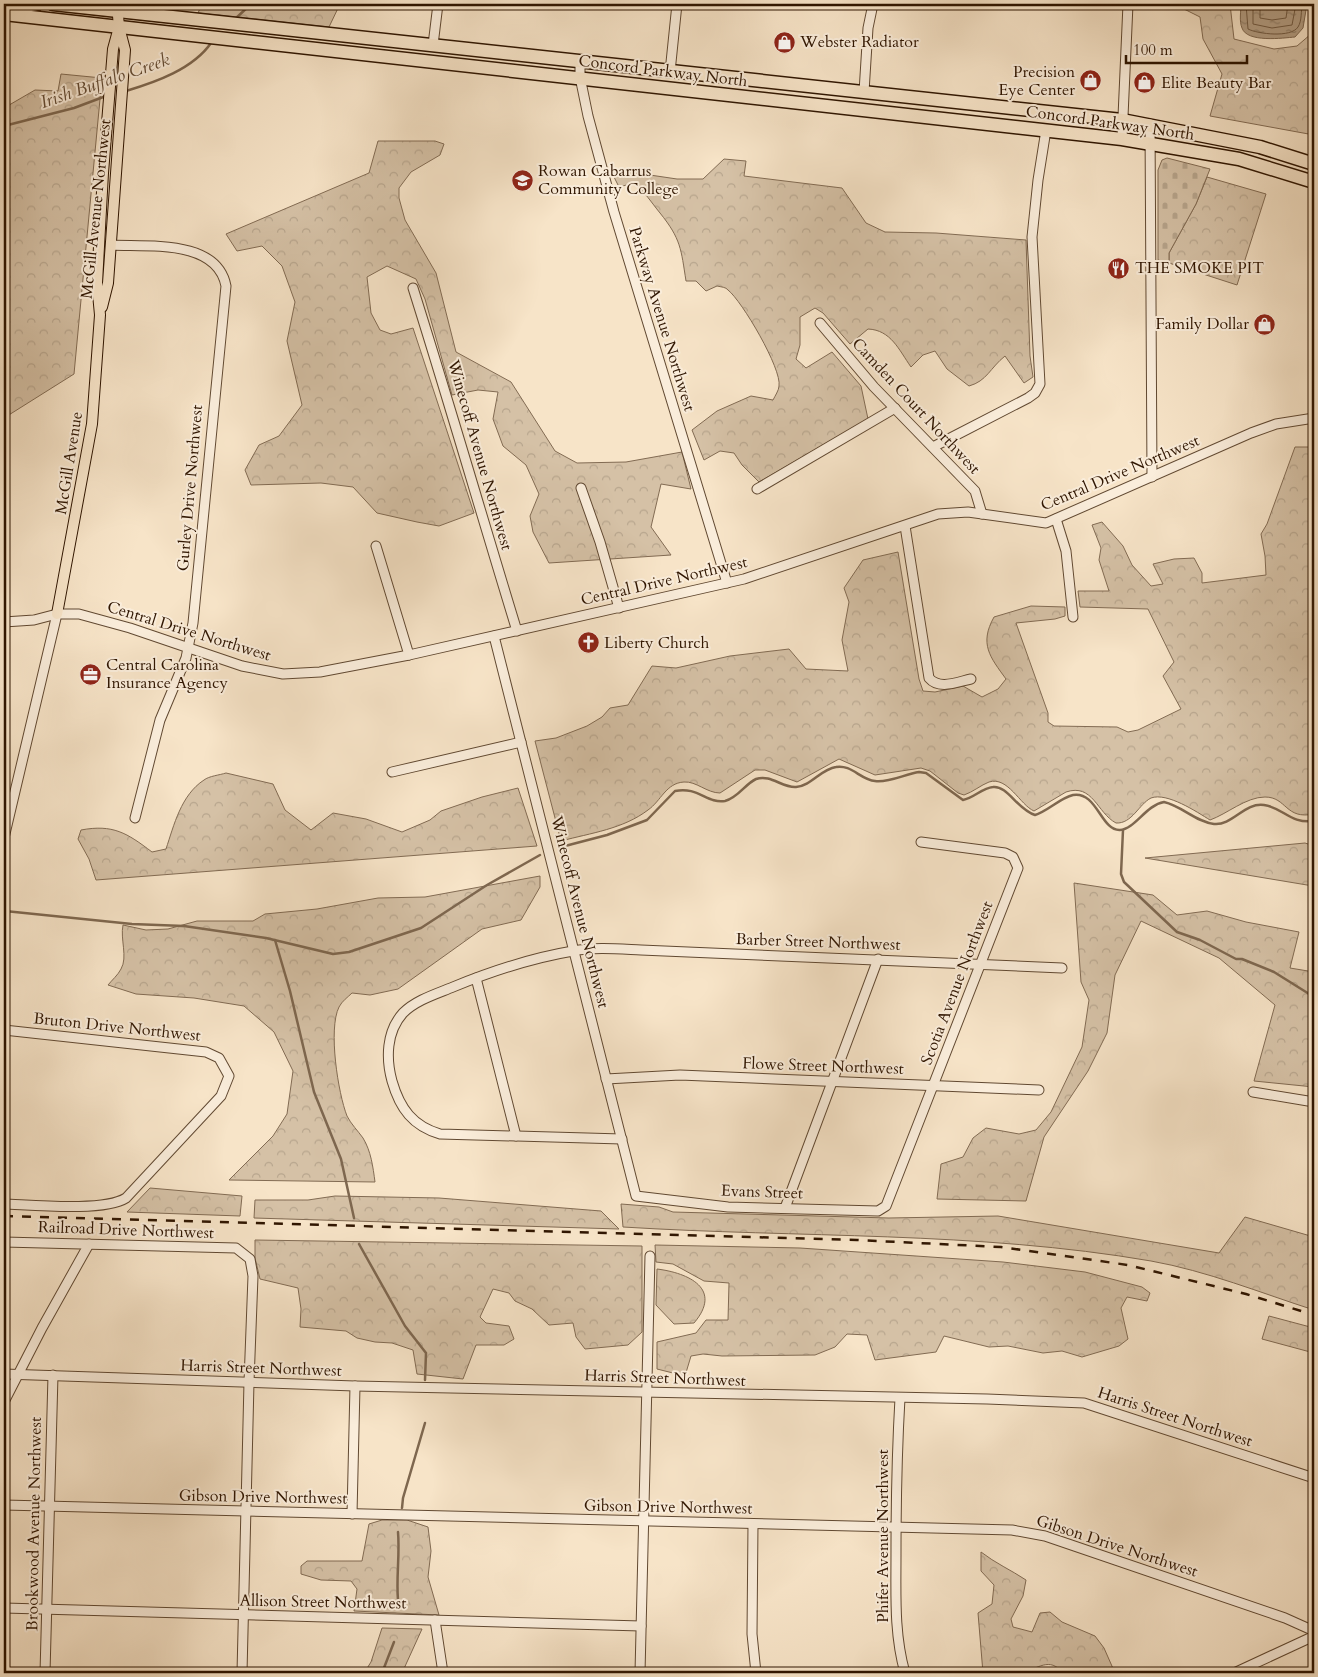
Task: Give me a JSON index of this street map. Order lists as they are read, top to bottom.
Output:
{
  "streets": {
    "highway": ["Concord Parkway North"],
    "main road": ["McGill Avenue Northwest", "McGill Avenue"],
    "street": [
      "Parkway Avenue Northwest",
      "Camden Court Northwest",
      "Winecoff Avenue Northwest",
      "Central Drive Northwest",
      "Gurley Drive Northwest",
      "Barber Street Northwest",
      "Scotia Avenue Northwest",
      "Bruton Drive Northwest",
      "Flowe Street Northwest",
      "Evans Street",
      "Railroad Drive Northwest",
      "Harris Street Northwest",
      "Gibson Drive Northwest",
      "Brookwood Avenue Northwest",
      "Phifer Avenue Northwest",
      "Allison Street Northwest"
    ]
  },
  "crossings": [
    ["Concord Parkway North", "McGill Avenue Northwest"],
    ["Concord Parkway North", "Parkway Avenue Northwest"],
    ["McGill Avenue Northwest", "McGill Avenue"],
    ["McGill Avenue Northwest", "Gurley Drive Northwest"],
    ["Parkway Avenue Northwest", "Central Drive Northwest"],
    ["Camden Court Northwest", "Central Drive Northwest"],
    ["Winecoff Avenue Northwest", "Central Drive Northwest"],
    ["Winecoff Avenue Northwest", "Barber Street Northwest"],
    ["Winecoff Avenue Northwest", "Flowe Street Northwest"],
    ["Winecoff Avenue Northwest", "Evans Street"],
    ["McGill Avenue", "Central Drive Northwest"],
    ["Central Drive Northwest", "Gurley Drive Northwest"],
    ["Barber Street Northwest", "Scotia Avenue Northwest"],
    ["Scotia Avenue Northwest", "Flowe Street Northwest"],
    ["Scotia Avenue Northwest", "Evans Street"],
    ["Railroad Drive Northwest", "Harris Street Northwest"],
    ["Harris Street Northwest", "Brookwood Avenue Northwest"],
    ["Harris Street Northwest", "Phifer Avenue Northwest"],
    ["Gibson Drive Northwest", "Brookwood Avenue Northwest"],
    ["Gibson Drive Northwest", "Phifer Avenue Northwest"],
    ["Brookwood Avenue Northwest", "Allison Street Northwest"]
  ],
  "water": ["Irish Buffalo Creek"],
  "places": {
    "shop": [
      "Webster Radiator",
      "Precision Eye Center",
      "Elite Beauty Bar",
      "Family Dollar"
    ],
    "school or university": ["Rowan Cabarrus Community College"],
    "restaurant": ["THE SMOKE PIT"],
    "church": ["Liberty Church"],
    "office": ["Central Carolina Insurance Agency"]
  },
  "scale_bar": "100 m"
}
